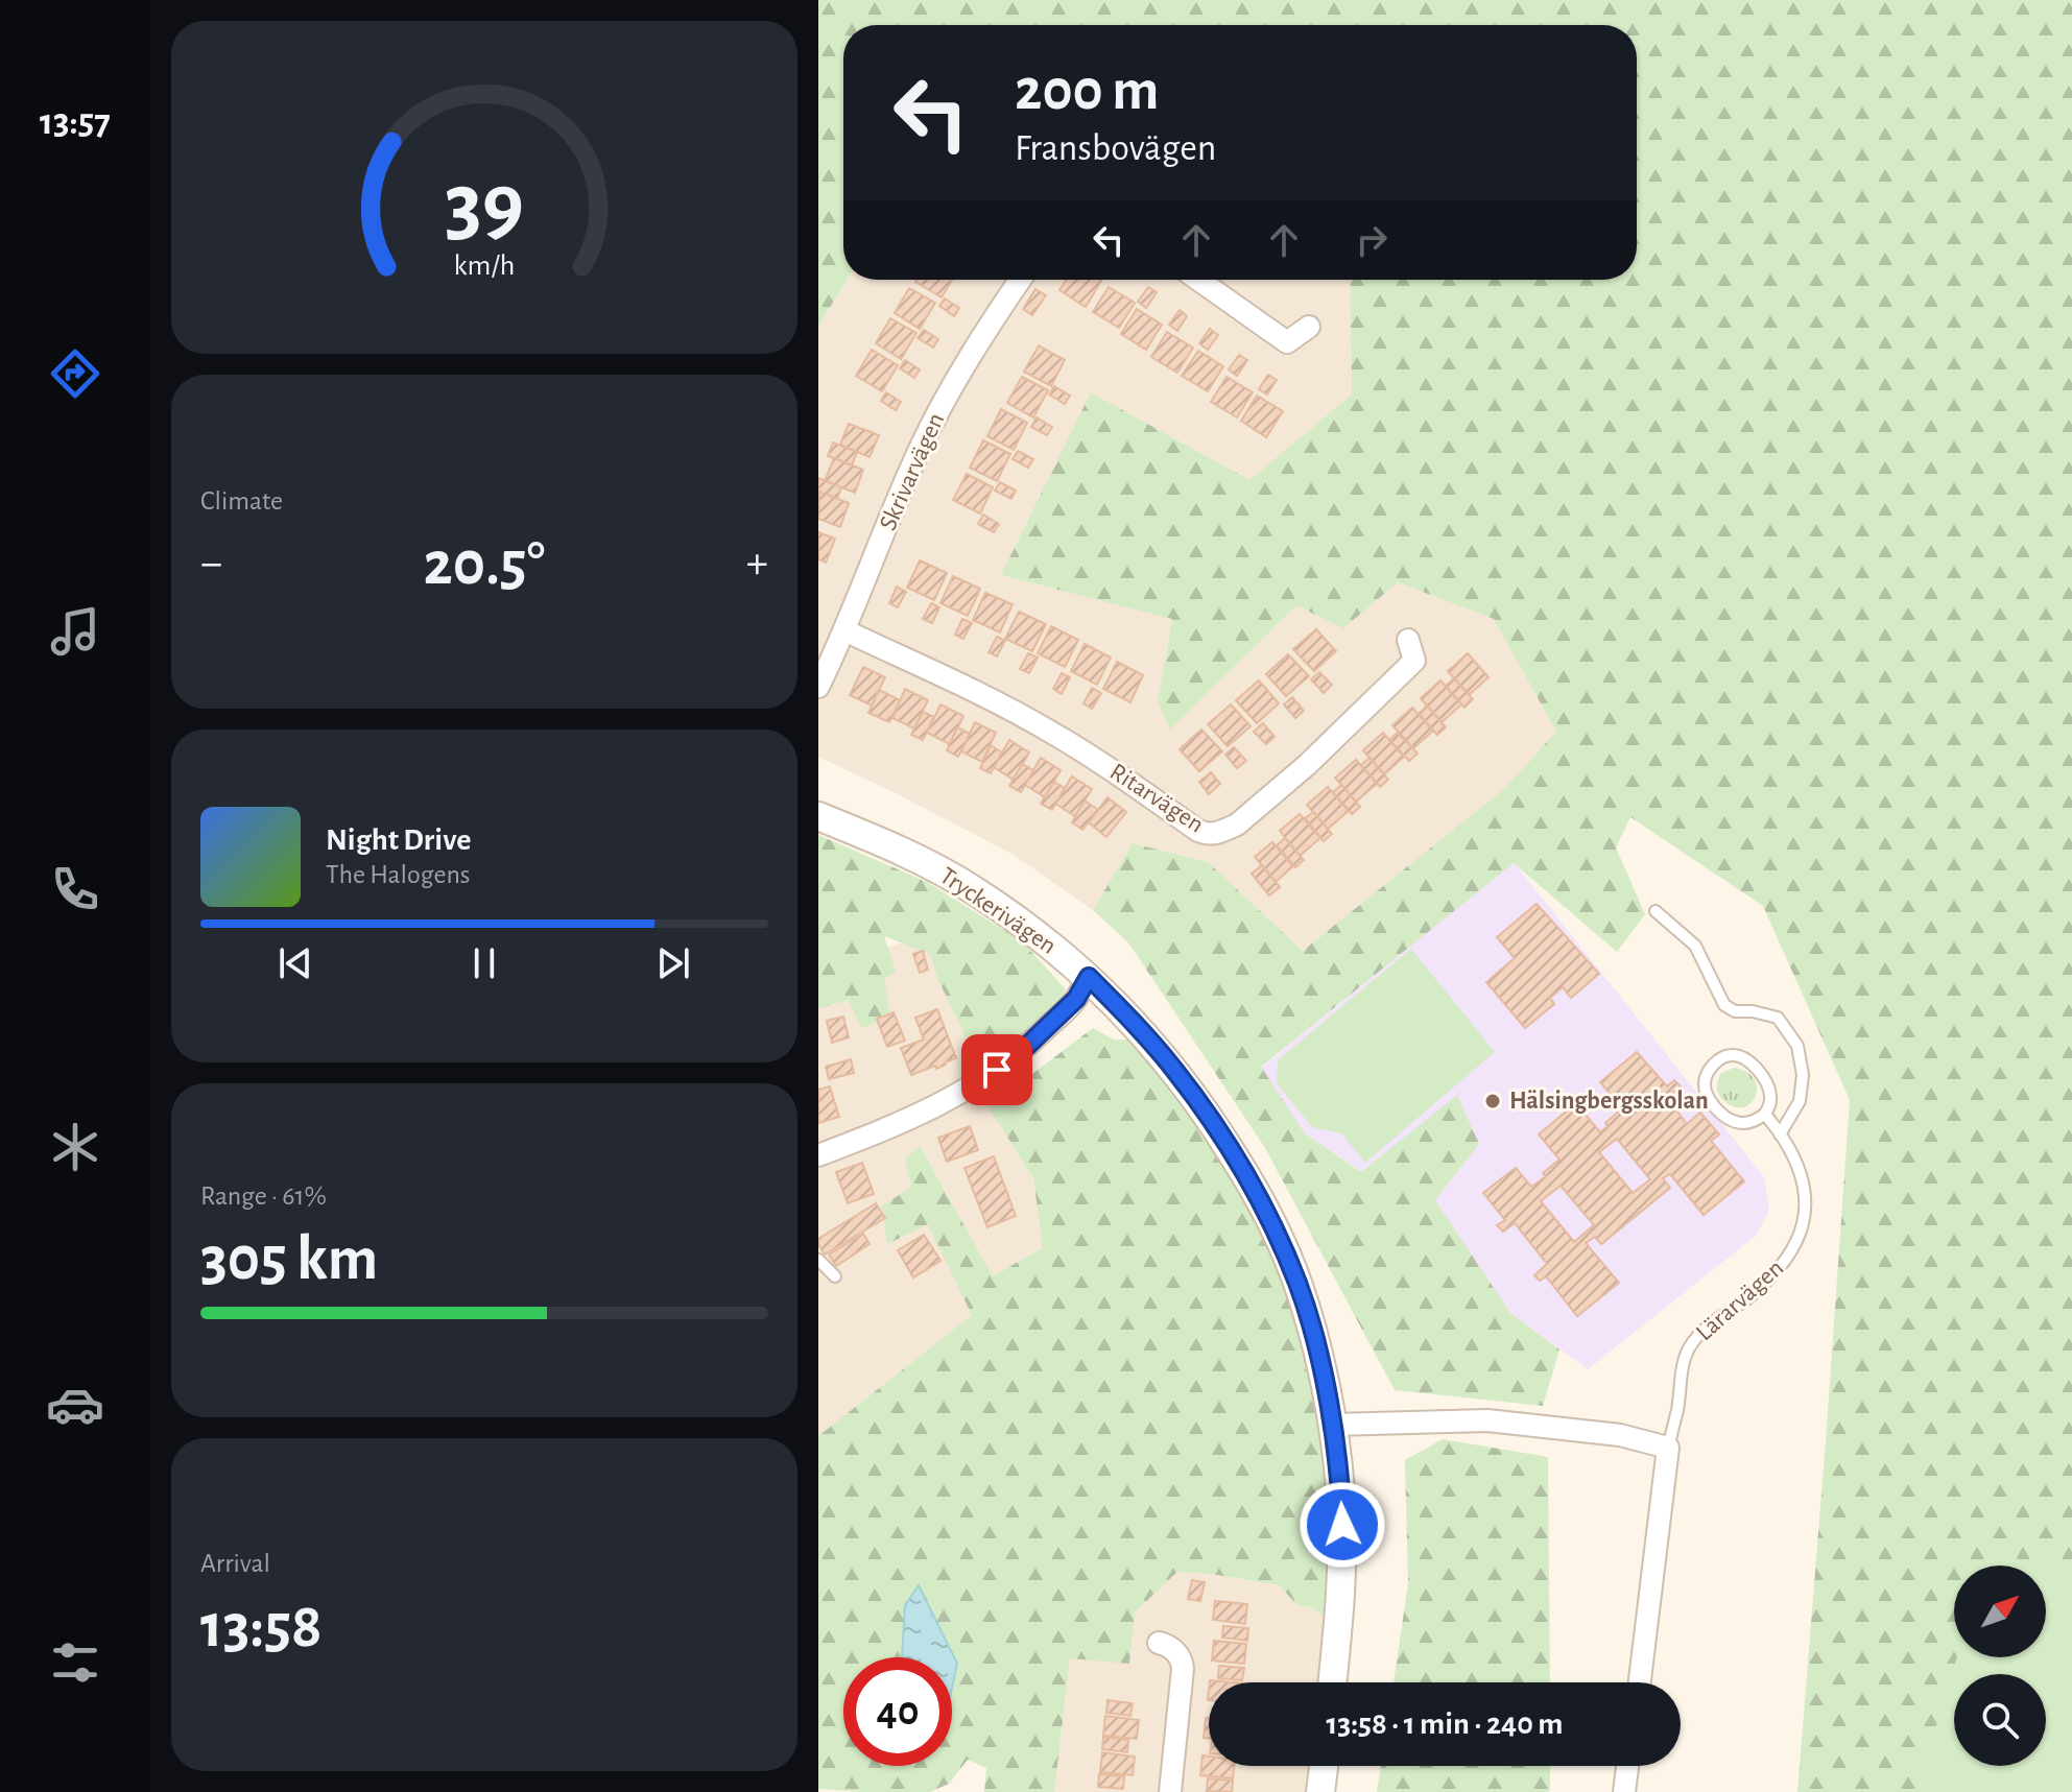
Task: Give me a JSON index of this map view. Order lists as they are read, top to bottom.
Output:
{
  "streets": {
    "street": [
      "Skrivarvägen",
      "Ritarvägen",
      "Tryckerivägen",
      "Lärarvägen"
    ]
  },
  "crossings": [
    ["Skrivarvägen", "Ritarvägen"]
  ],
  "places": ["Hälsingbergsskolan"],
  "north": "top right",
  "page": {
    "tabs": "13:57",
    "turn": ["200 m", "Fransbovägen"],
    "tile": [
      "Climate",
      ["Range · 61%", "305 km"],
      ["Arrival", "13:58"]
    ],
    "heat": ["−", "20.5°", "+"],
    "song": ["Night Drive", "The Halogens"],
    "limit": "40",
    "trip": "13:58 · 1 min · 240 m",
    "gauge": ["39", "km/h"]
  }
}
